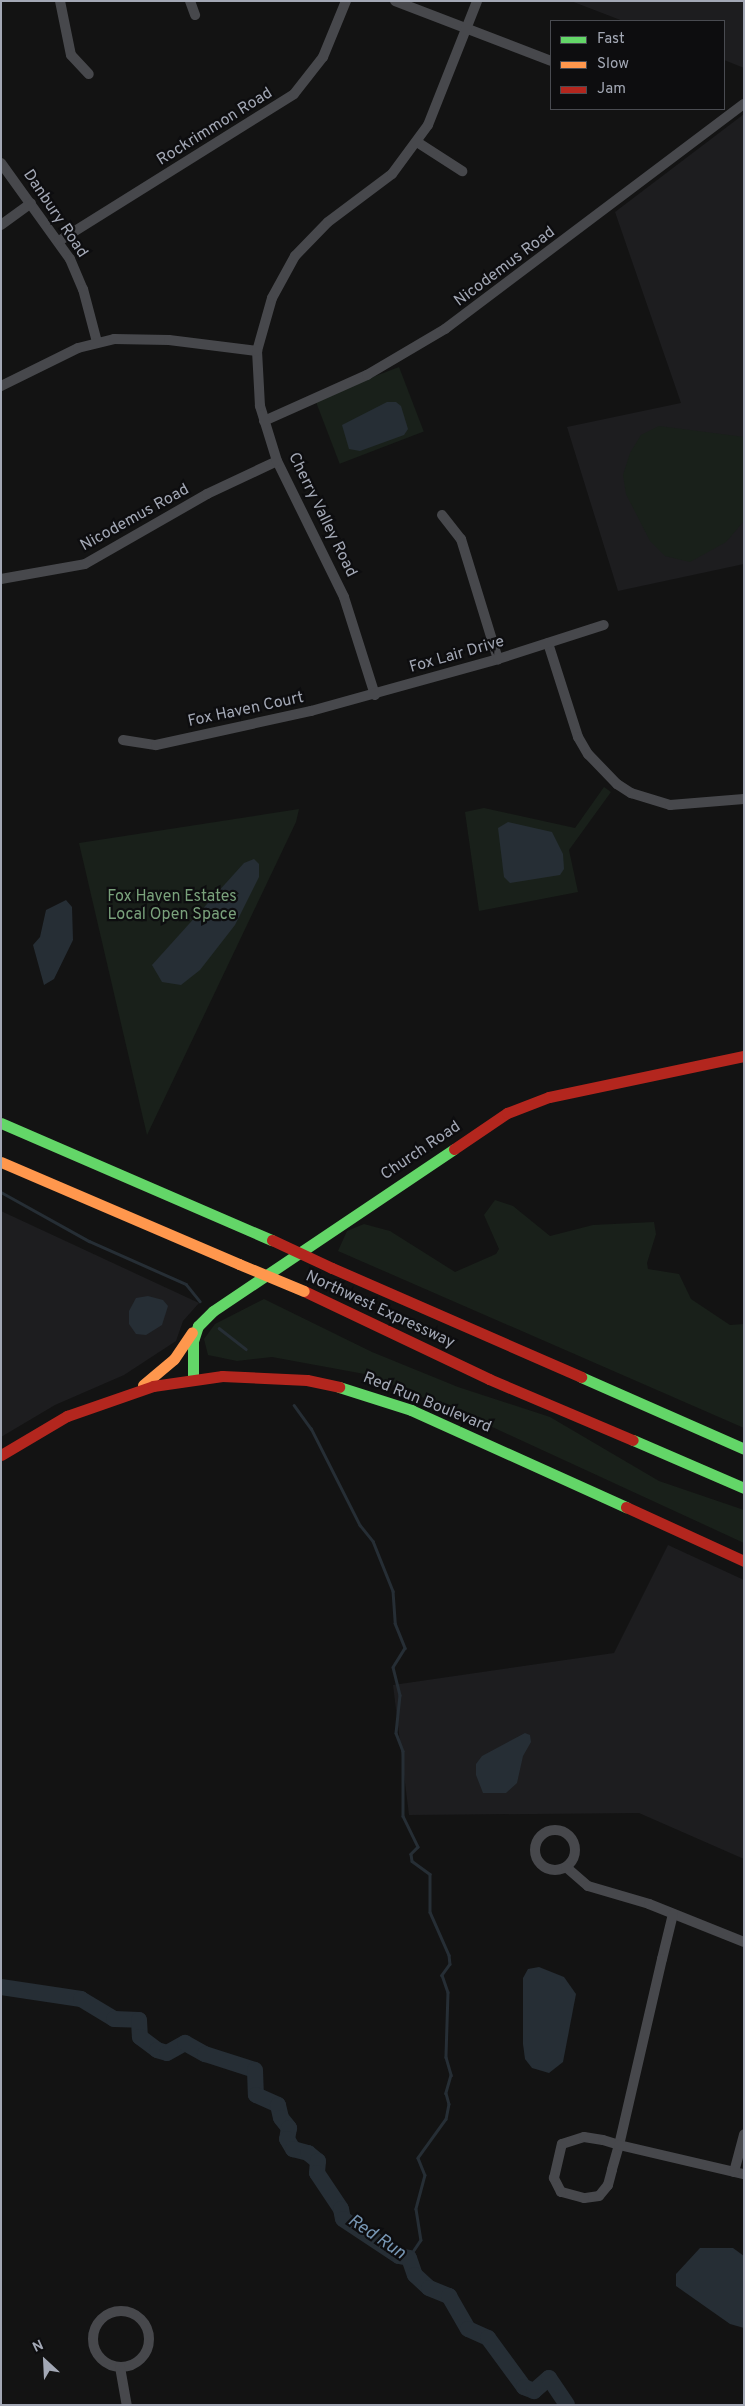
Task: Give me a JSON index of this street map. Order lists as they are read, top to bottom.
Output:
{
  "streets": {
    "main road": ["Church Road", "Northwest Expressway", "Red Run Boulevard"],
    "street": [
      "Rockrimmon Road",
      "Danbury Road",
      "Nicodemus Road",
      "Cherry Valley Road",
      "Fox Lair Drive",
      "Fox Haven Court"
    ]
  },
  "crossings": [
    ["Rockrimmon Road", "Danbury Road"],
    ["Nicodemus Road", "Cherry Valley Road"],
    ["Cherry Valley Road", "Fox Lair Drive"],
    ["Cherry Valley Road", "Fox Haven Court"],
    ["Fox Lair Drive", "Fox Haven Court"],
    ["Church Road", "Red Run Boulevard"]
  ],
  "water": ["Red Run"],
  "parks": ["Fox Haven Estates Local Open Space"],
  "legend": ["Fast", "Slow", "Jam"],
  "north": "top left"
}
